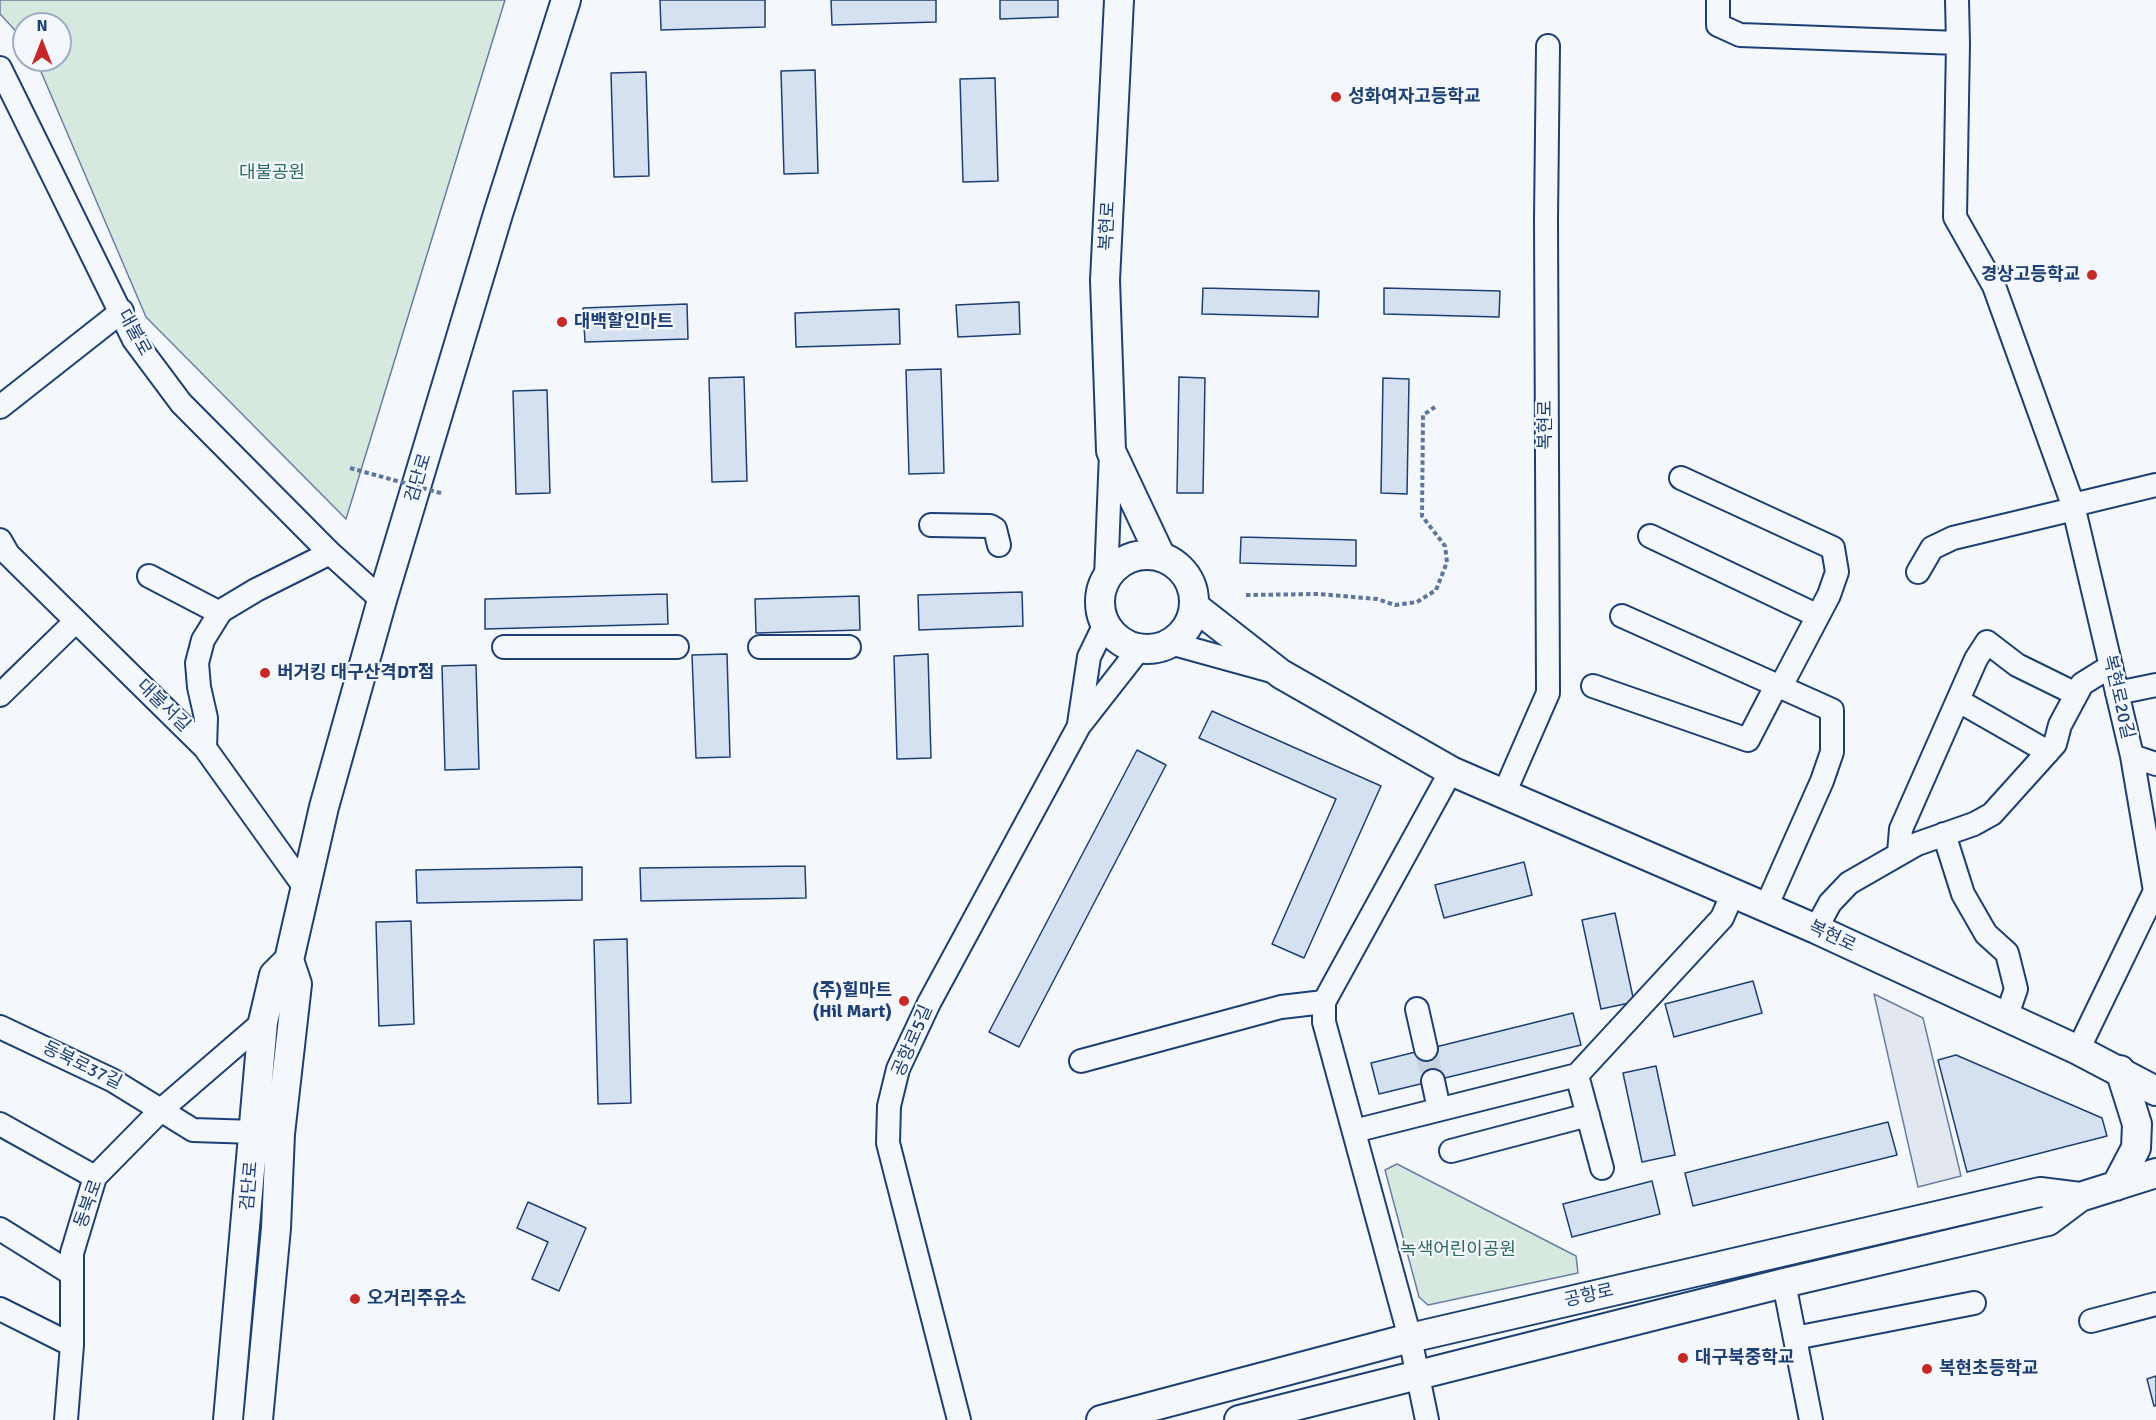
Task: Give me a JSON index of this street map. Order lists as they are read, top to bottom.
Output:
{
  "streets": {
    "main road": ["복현로", "검단로", "공항로"],
    "street": [
      "대불로",
      "복현로20길",
      "대불서길",
      "공항로5길",
      "동북로37길",
      "동북로"
    ]
  },
  "crossings": [
    ["복현로", "복현로20길"],
    ["대불로", "검단로"],
    ["검단로", "대불서길"],
    ["검단로", "동북로37길"],
    ["검단로", "동북로"],
    ["동북로37길", "동북로"]
  ],
  "parks": ["대불공원", "녹색어린이공원"],
  "places": [
    "성화여자고등학교",
    "경상고등학교",
    "대백할인마트",
    "버거킹 대구산격DT점",
    "(주)힐마트 (Hil Mart)",
    "오거리주유소",
    "대구북중학교",
    "복현초등학교"
  ],
  "north": "top"
}
